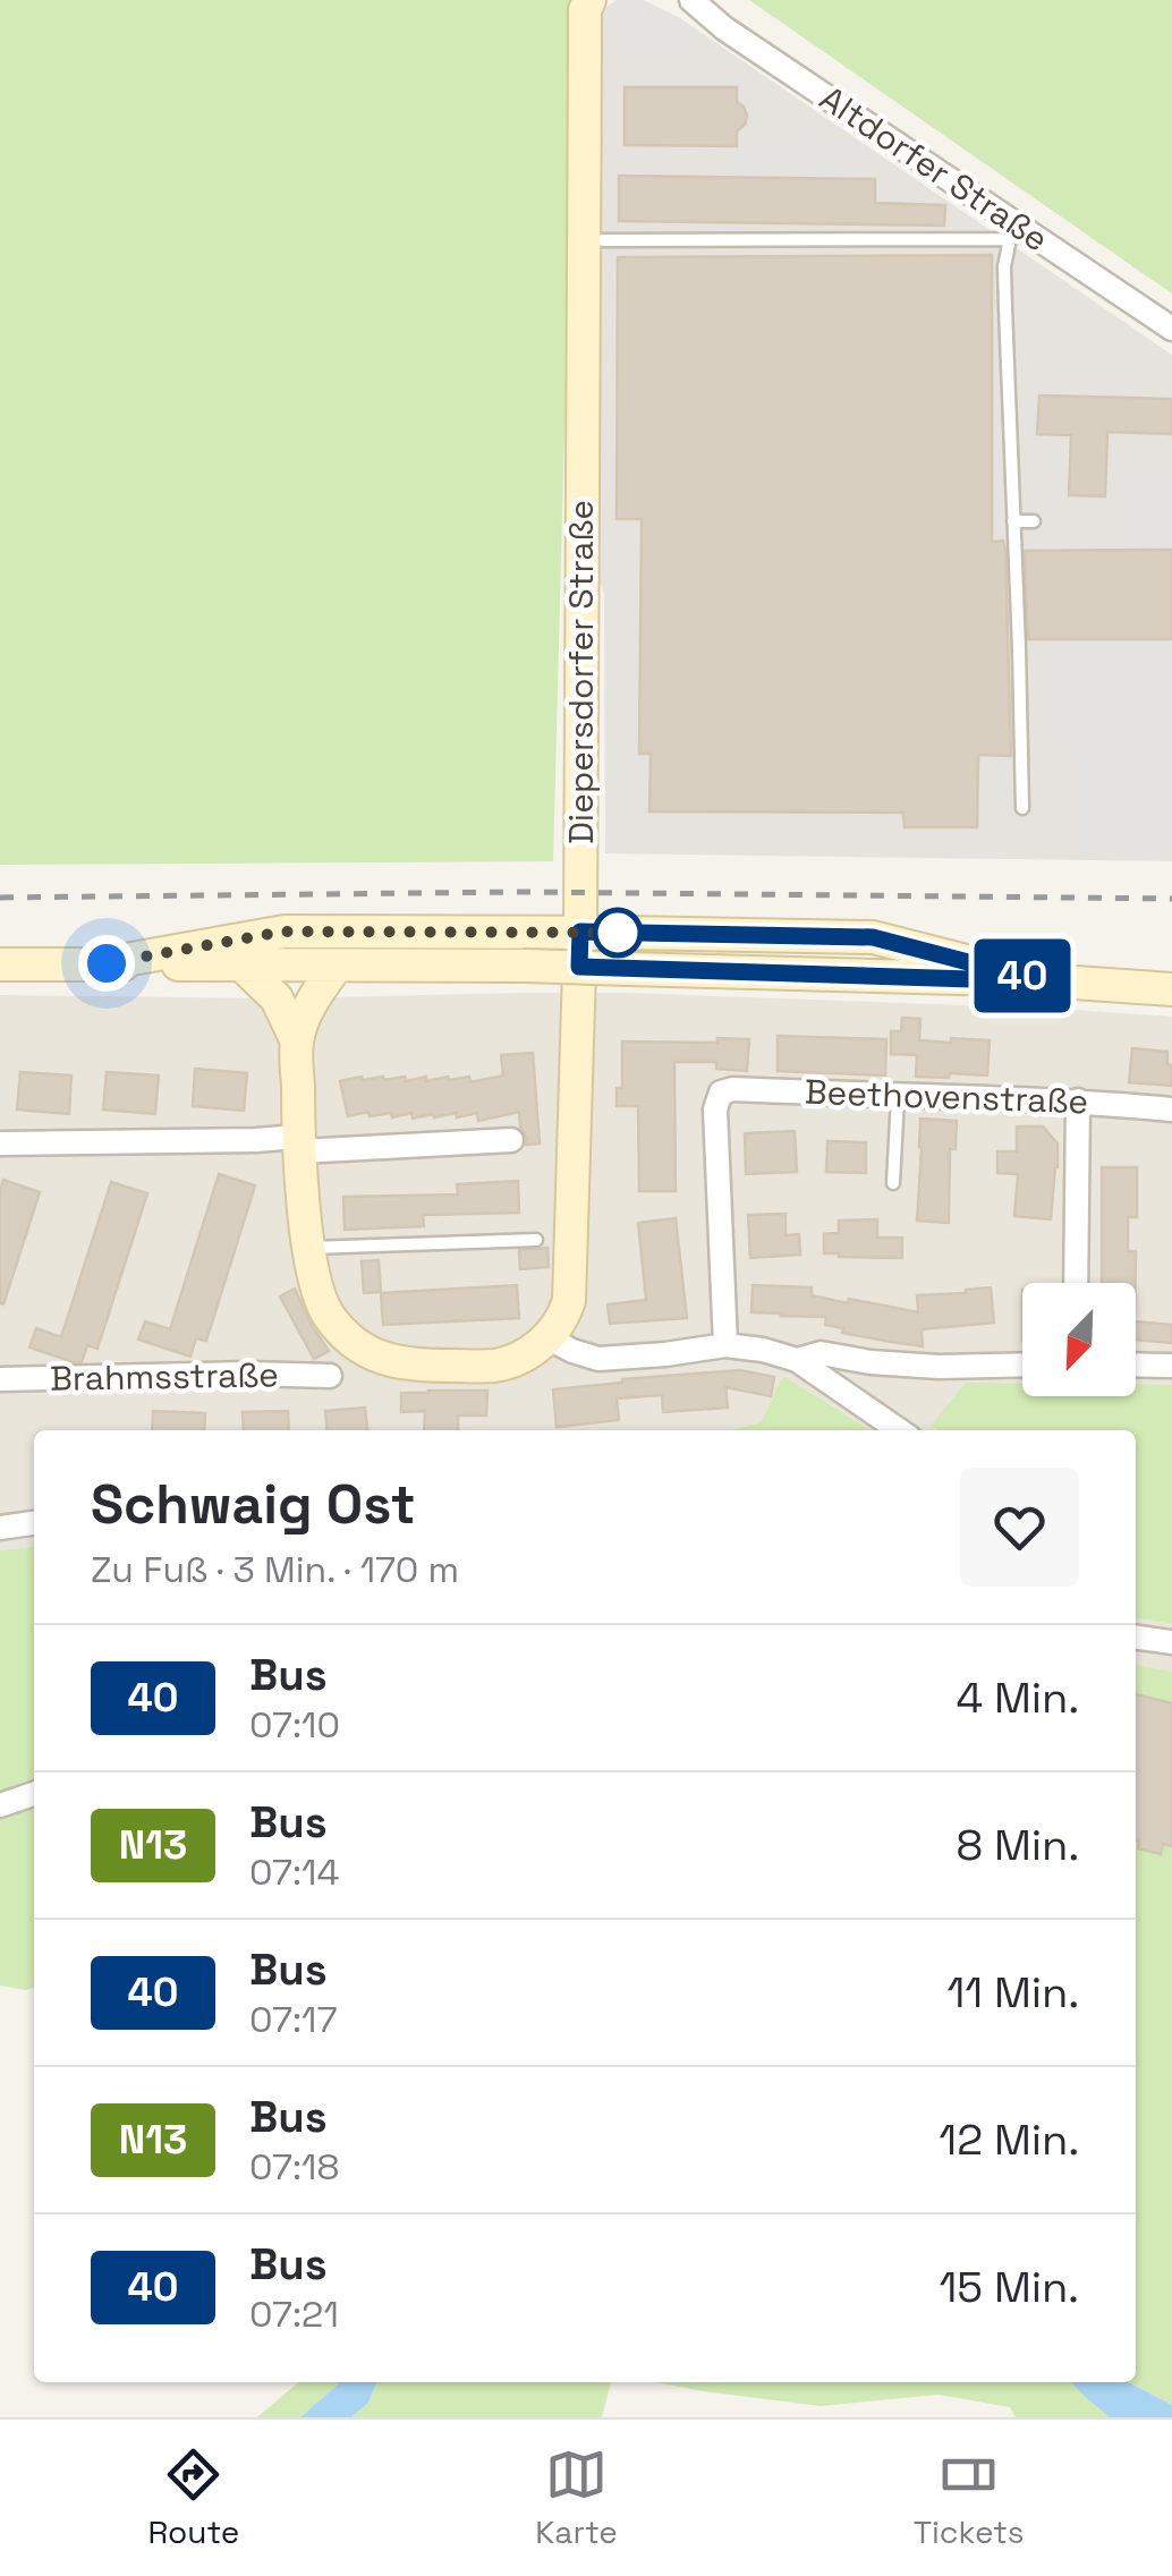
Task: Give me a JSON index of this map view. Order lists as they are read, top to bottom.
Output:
{
  "streets": {
    "main road": ["Diepersdorfer Straße"],
    "street": ["Altdorfer Straße", "Beethovenstraße", "Brahmsstraße"]
  },
  "lines": ["bus line 40"],
  "north": "bottom left",
  "page": {
    "on_map": "40",
    "heading": ["Schwaig Ost", "Zu Fuß · 3 Min. · 170 m"],
    "list": [
      {
        "mark": "40",
        "name": "Bus",
        "note": "07:10",
        "value": "4 Min."
      },
      {
        "mark": "N13",
        "name": "Bus",
        "note": "07:14",
        "value": "8 Min."
      },
      {
        "mark": "40",
        "name": "Bus",
        "note": "07:17",
        "value": "11 Min."
      },
      {
        "mark": "N13",
        "name": "Bus",
        "note": "07:18",
        "value": "12 Min."
      },
      {
        "mark": "40",
        "name": "Bus",
        "note": "07:21",
        "value": "15 Min."
      }
    ],
    "tabs": ["Route", "Karte", "Tickets"]
  }
}
